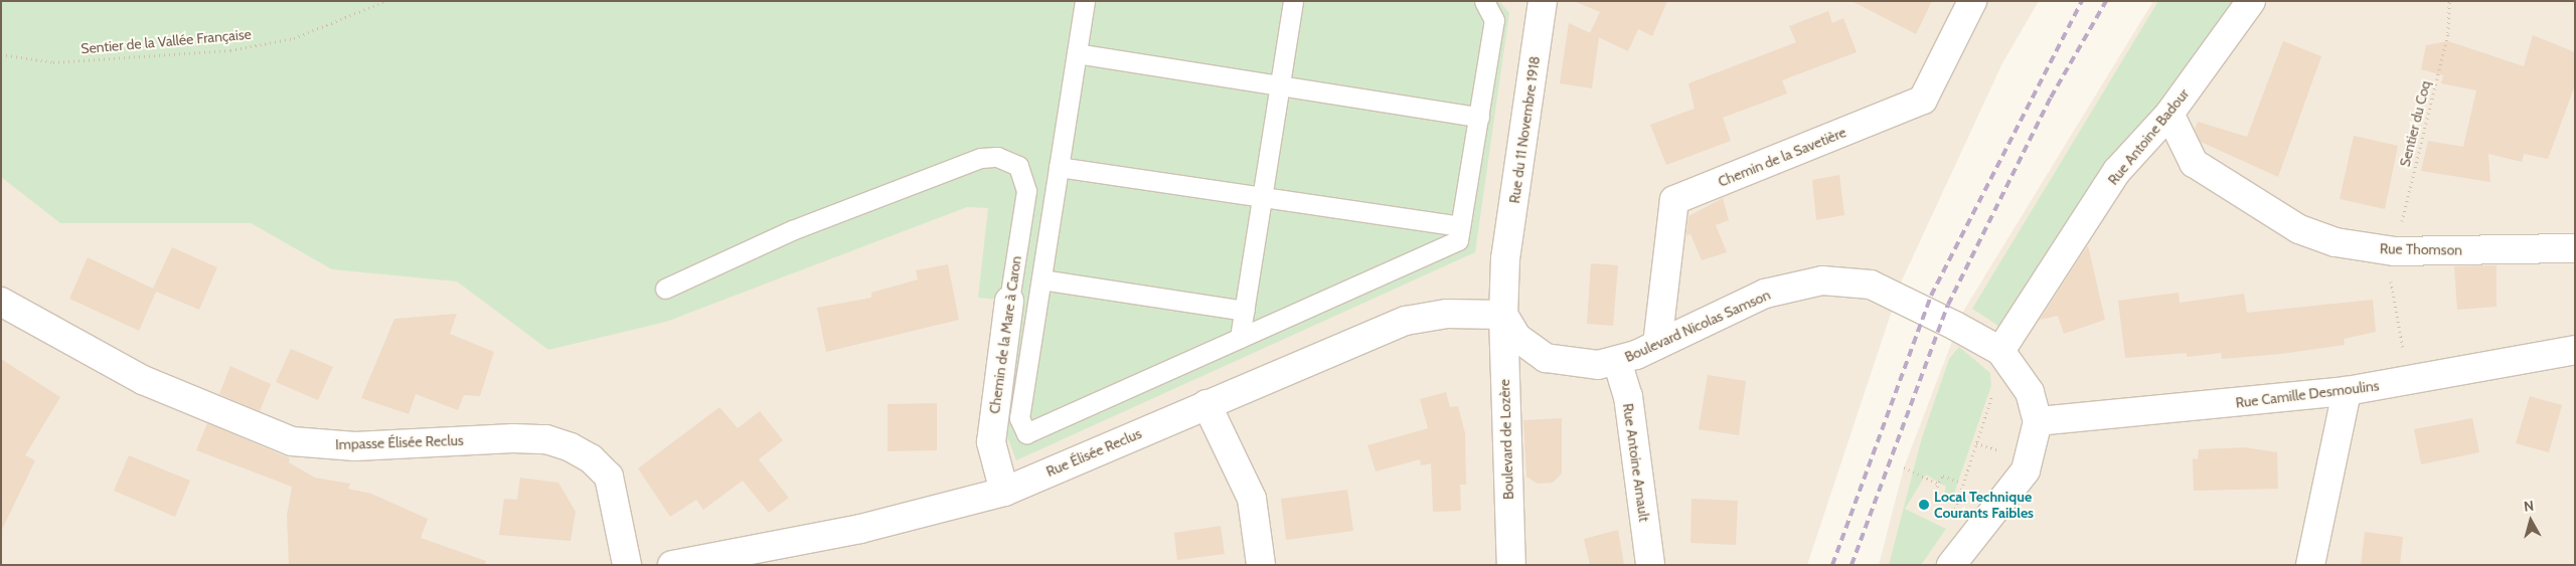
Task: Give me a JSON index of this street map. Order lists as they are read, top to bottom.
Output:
{
  "streets": {
    "street": [
      "Rue du 11 Novembre 1918",
      "Rue Antoine Badour",
      "Chemin de la Savetière",
      "Rue Thomson",
      "Boulevard Nicolas Samson",
      "Chemin de la Mare à Caron",
      "Rue Camille Desmoulins",
      "Boulevard de Lozère",
      "Impasse Élisée Reclus",
      "Rue Élisée Reclus",
      "Rue Antoine Arnault"
    ],
    "path": ["Sentier de la Vallée Française", "Sentier du Coq"]
  },
  "crossings": [
    ["Sentier du Coq", "Rue Thomson"],
    ["Rue du 11 Novembre 1918", "Boulevard Nicolas Samson"],
    ["Rue du 11 Novembre 1918", "Boulevard de Lozère"],
    ["Rue du 11 Novembre 1918", "Rue Élisée Reclus"],
    ["Rue Antoine Badour", "Rue Thomson"],
    ["Rue Antoine Badour", "Boulevard Nicolas Samson"],
    ["Chemin de la Savetière", "Boulevard Nicolas Samson"],
    ["Boulevard Nicolas Samson", "Boulevard de Lozère"],
    ["Boulevard Nicolas Samson", "Rue Élisée Reclus"],
    ["Boulevard Nicolas Samson", "Rue Antoine Arnault"],
    ["Chemin de la Mare à Caron", "Rue Élisée Reclus"],
    ["Boulevard de Lozère", "Rue Élisée Reclus"]
  ],
  "places": ["Local Technique Courants Faibles"],
  "north": "top"
}
